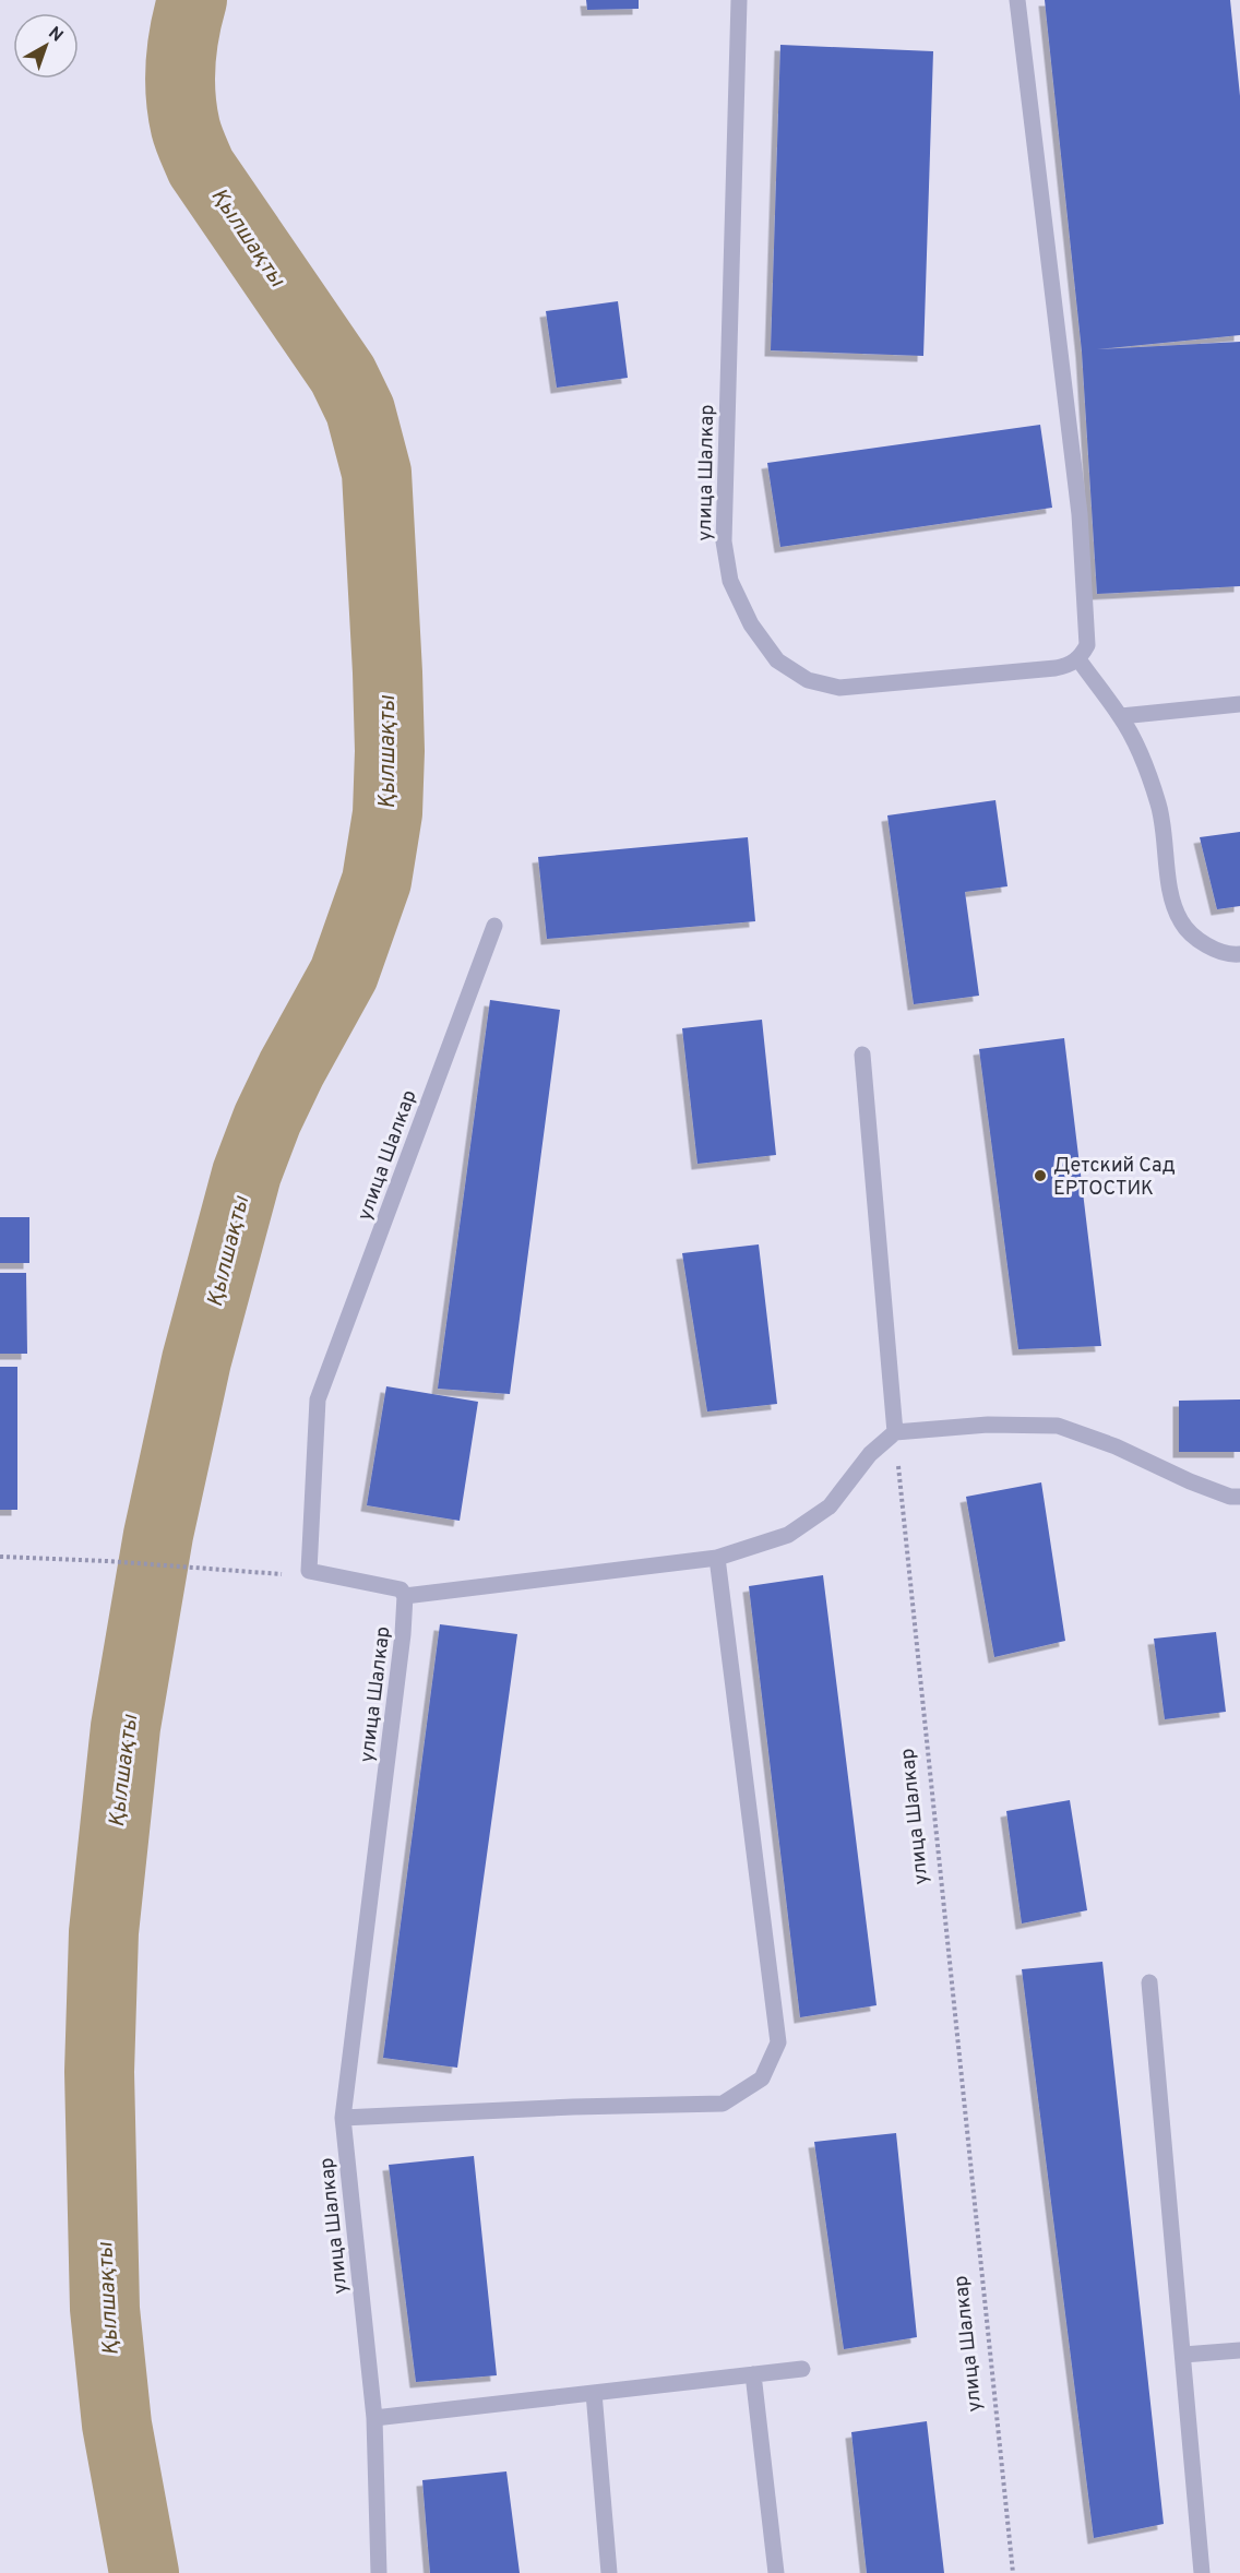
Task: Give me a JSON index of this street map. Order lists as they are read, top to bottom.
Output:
{
  "streets": {
    "street": ["улица Шалкар"]
  },
  "water": ["Қылшақты"],
  "places": ["Детский Сад ЕРТОСТИК"],
  "north": "top right"
}
